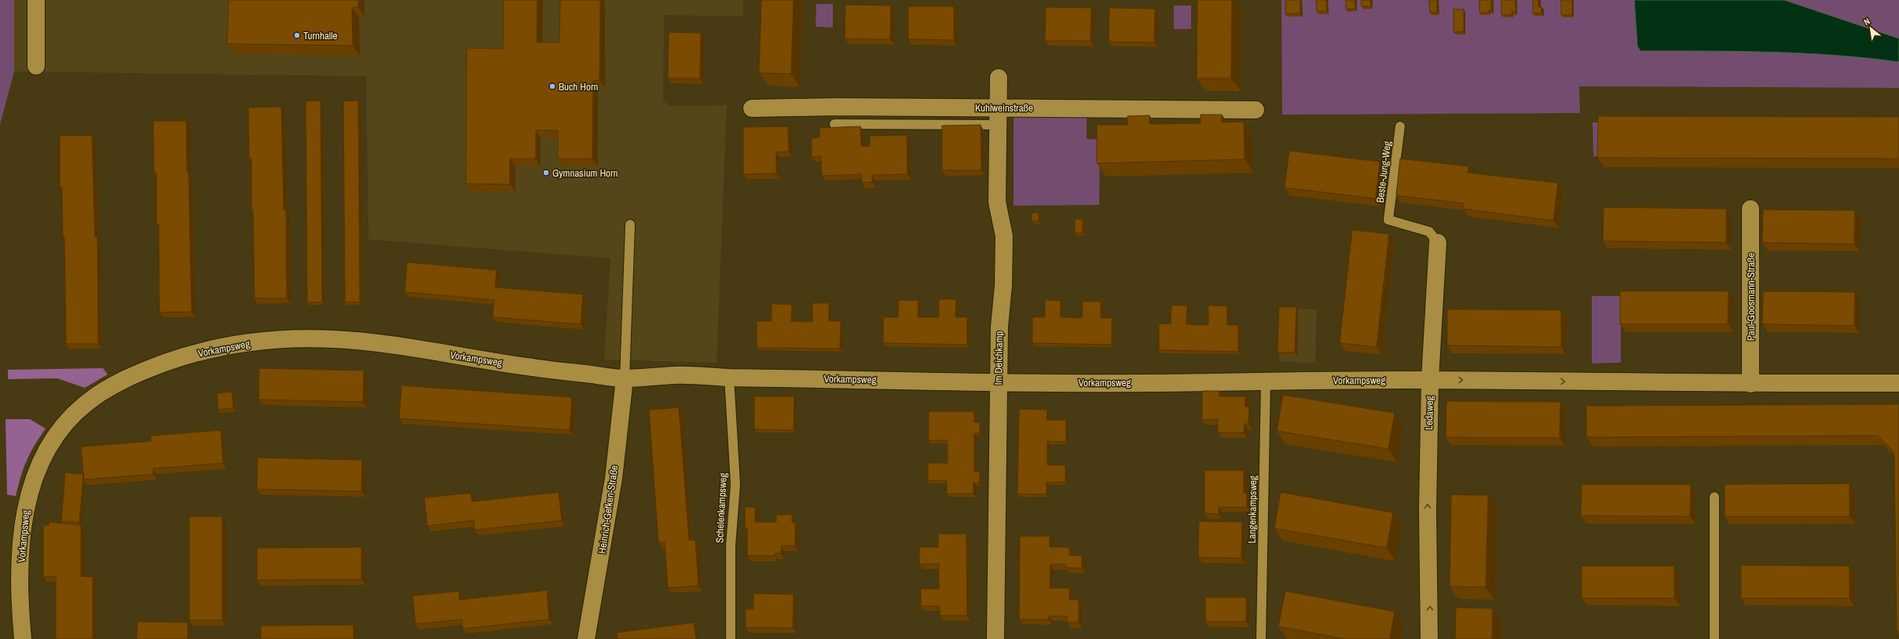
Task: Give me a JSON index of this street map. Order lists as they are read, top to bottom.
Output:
{
  "streets": {
    "street": [
      "Kuhlweinstraße",
      "Paul-Goosmann-Straße",
      "Vorkampsweg",
      "Im Deichkamp",
      "Ledaweg",
      "Heinrich-Gefken-Straße"
    ],
    "lane": ["Beste-Jung-Weg", "Schelenkampsweg", "Langenkampsweg"]
  },
  "crossings": [
    ["Kuhlweinstraße", "Im Deichkamp"],
    ["Beste-Jung-Weg", "Ledaweg"],
    ["Paul-Goosmann-Straße", "Vorkampsweg"],
    ["Vorkampsweg", "Im Deichkamp"],
    ["Vorkampsweg", "Ledaweg"],
    ["Vorkampsweg", "Schelenkampsweg"],
    ["Vorkampsweg", "Heinrich-Gefken-Straße"],
    ["Vorkampsweg", "Langenkampsweg"]
  ],
  "one_way": ["Ledaweg"],
  "places": ["Turnhalle", "Buch Horn", "Gymnasium Horn"],
  "north": "top left"
}
